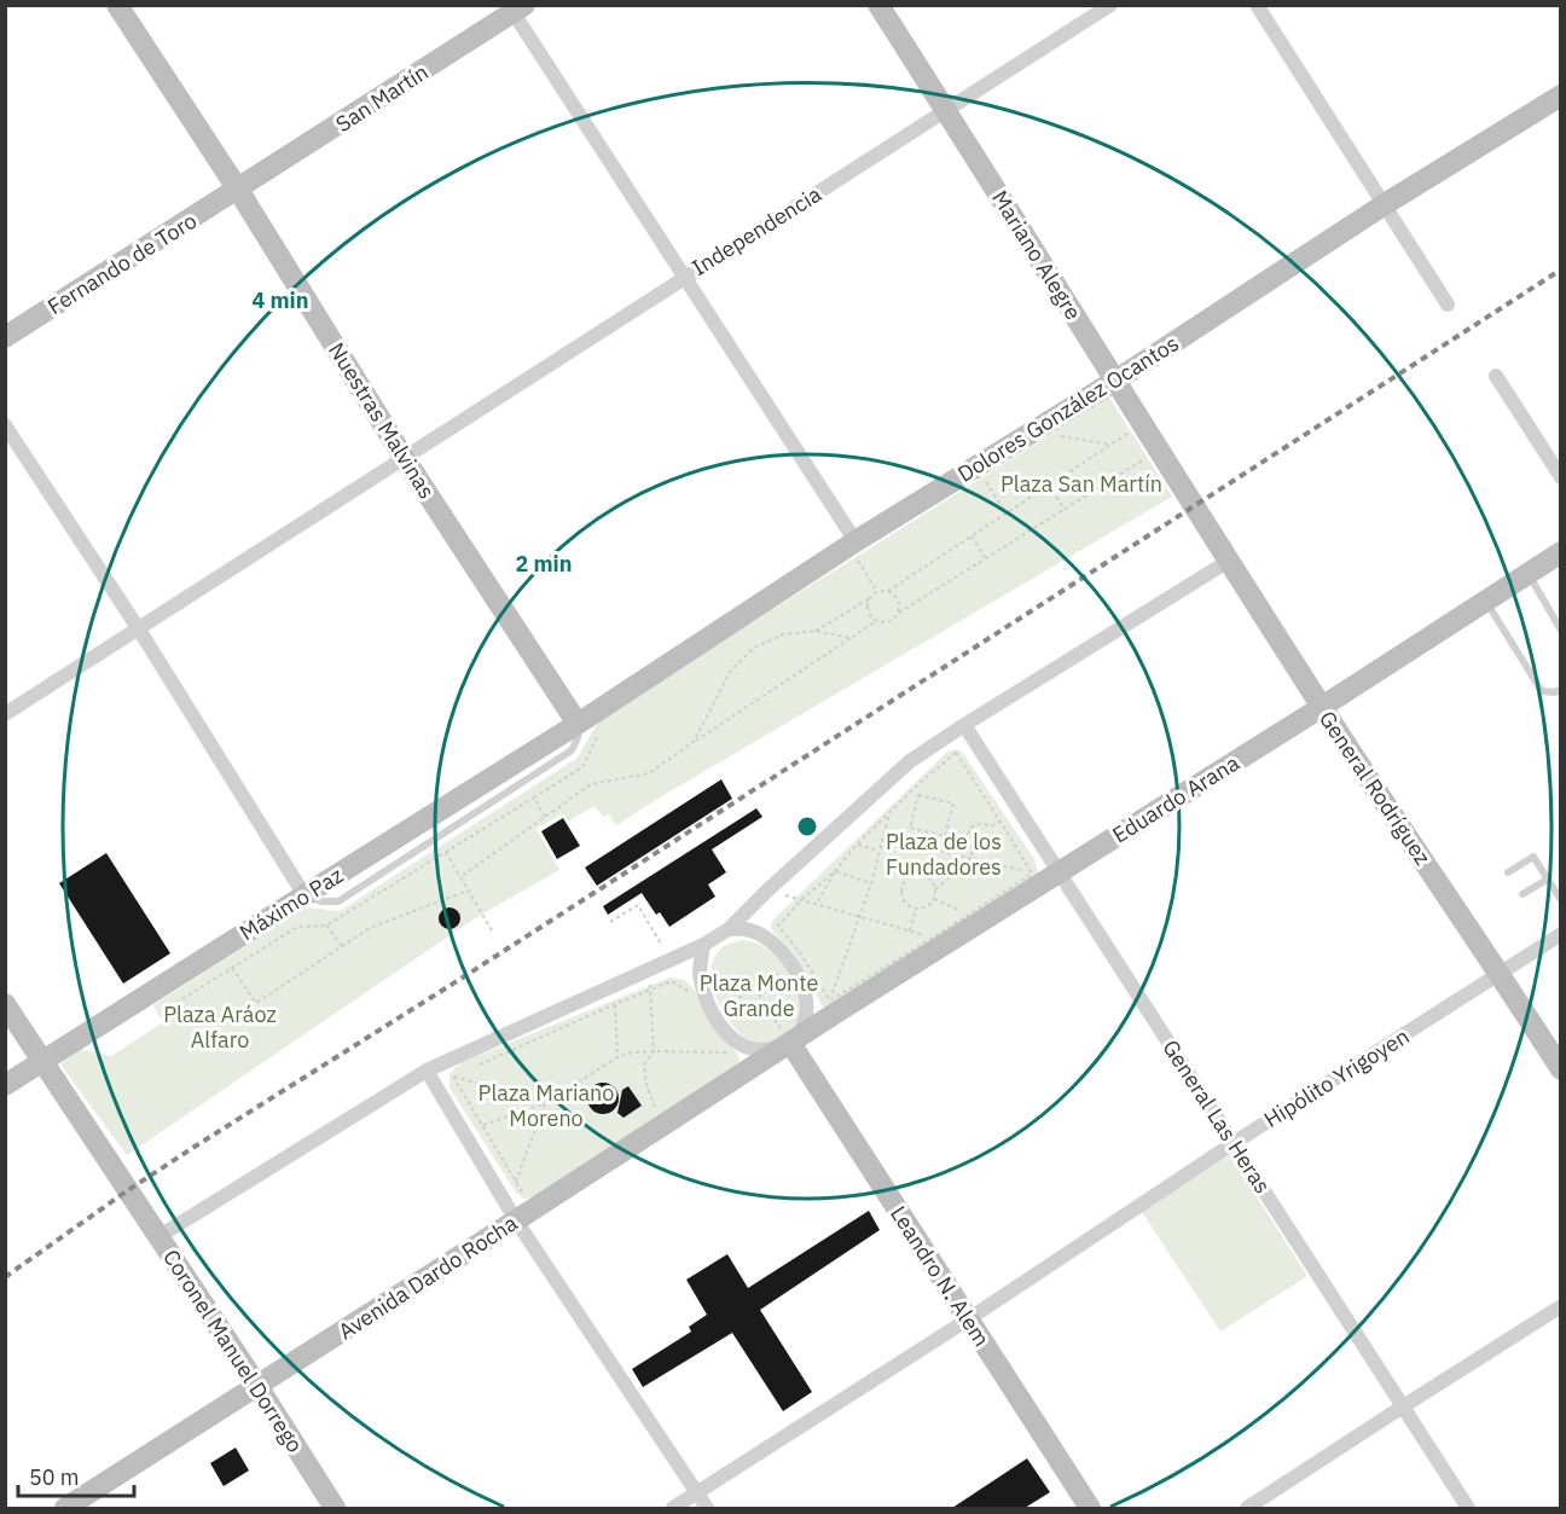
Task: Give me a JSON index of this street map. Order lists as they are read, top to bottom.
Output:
{
  "streets": {
    "street": [
      "San Martín",
      "Independencia",
      "Mariano Alegre",
      "Fernando de Toro",
      "Dolores González Ocantos",
      "Nuestras Malvinas",
      "General Rodríguez",
      "Eduardo Arana",
      "Máximo Paz",
      "Hipólito Yrigoyen",
      "General Las Heras",
      "Leandro N. Alem",
      "Avenida Dardo Rocha",
      "Coronel Manuel Dorrego"
    ]
  },
  "crossings": [
    ["San Martín", "Fernando de Toro"],
    ["San Martín", "Nuestras Malvinas"],
    ["Independencia", "Mariano Alegre"],
    ["Independencia", "Nuestras Malvinas"],
    ["Mariano Alegre", "Dolores González Ocantos"],
    ["Mariano Alegre", "General Rodríguez"],
    ["Fernando de Toro", "Nuestras Malvinas"],
    ["Dolores González Ocantos", "Nuestras Malvinas"],
    ["Dolores González Ocantos", "Máximo Paz"],
    ["Nuestras Malvinas", "Máximo Paz"],
    ["General Rodríguez", "Eduardo Arana"],
    ["General Rodríguez", "Hipólito Yrigoyen"],
    ["Eduardo Arana", "General Las Heras"],
    ["Eduardo Arana", "Leandro N. Alem"],
    ["Eduardo Arana", "Avenida Dardo Rocha"],
    ["Máximo Paz", "Coronel Manuel Dorrego"],
    ["Hipólito Yrigoyen", "General Las Heras"],
    ["Hipólito Yrigoyen", "Leandro N. Alem"],
    ["Leandro N. Alem", "Avenida Dardo Rocha"],
    ["Avenida Dardo Rocha", "Coronel Manuel Dorrego"]
  ],
  "parks": [
    "Plaza San Martín",
    "Plaza de los Fundadores",
    "Plaza Monte Grande",
    "Plaza Aráoz Alfaro",
    "Plaza Mariano Moreno"
  ],
  "scale_bar": "50 m",
  "rings": ["4 min", "2 min"]
}
